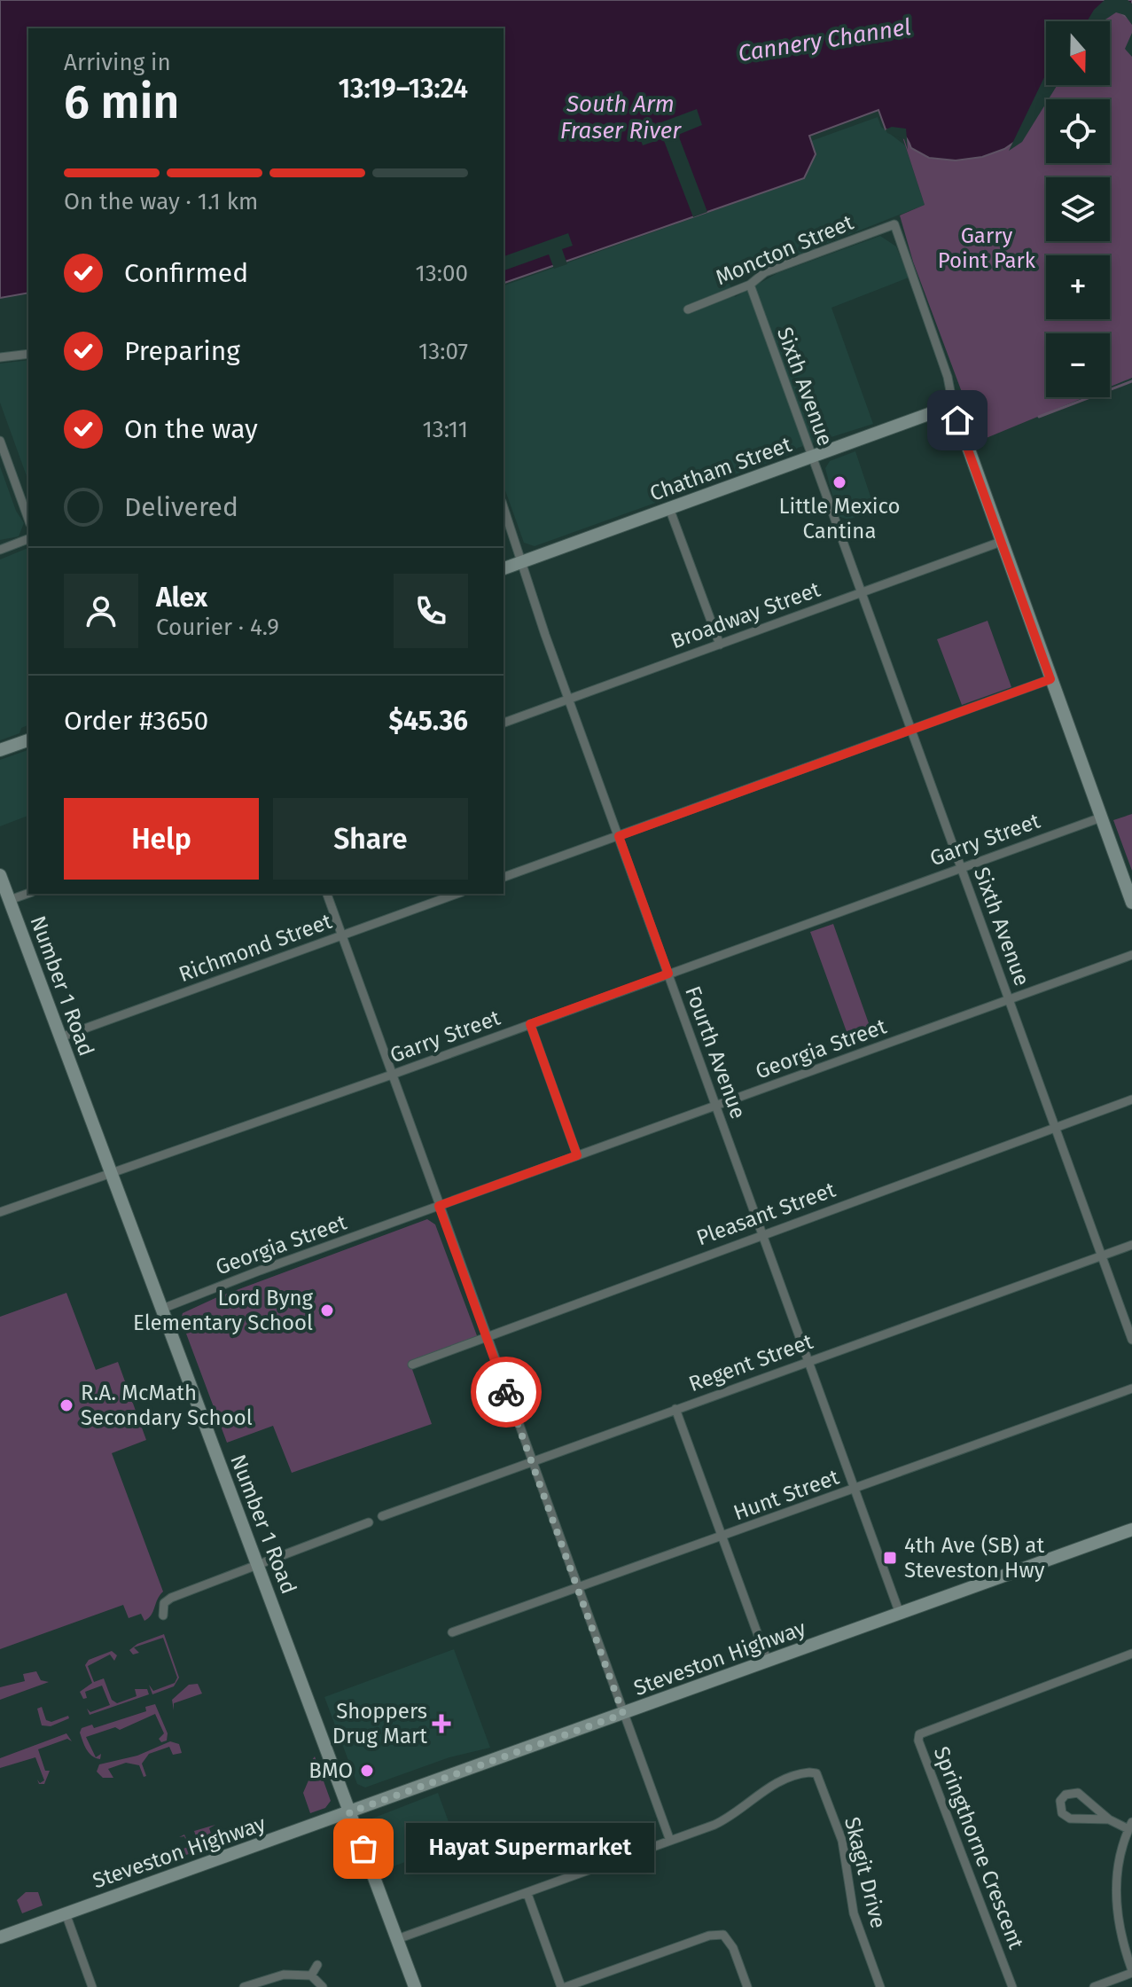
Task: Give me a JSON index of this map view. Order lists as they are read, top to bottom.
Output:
{
  "streets": {
    "street": [
      "Moncton Street",
      "Sixth Avenue",
      "Chatham Street",
      "Broadway Street",
      "Garry Street",
      "Richmond Street",
      "Number 1 Road",
      "Georgia Street",
      "Fourth Avenue",
      "Pleasant Street",
      "Regent Street",
      "Hunt Street",
      "Steveston Highway",
      "Springthorne Crescent",
      "Skagit Drive"
    ]
  },
  "crossings": [
    ["Moncton Street", "Sixth Avenue"],
    ["Moncton Street", "Chatham Street"],
    ["Sixth Avenue", "Chatham Street"],
    ["Sixth Avenue", "Broadway Street"],
    ["Sixth Avenue", "Garry Street"],
    ["Sixth Avenue", "Georgia Street"],
    ["Sixth Avenue", "Pleasant Street"],
    ["Sixth Avenue", "Regent Street"],
    ["Chatham Street", "Fourth Avenue"],
    ["Broadway Street", "Fourth Avenue"],
    ["Garry Street", "Number 1 Road"],
    ["Garry Street", "Fourth Avenue"],
    ["Richmond Street", "Number 1 Road"],
    ["Number 1 Road", "Georgia Street"],
    ["Number 1 Road", "Steveston Highway"],
    ["Georgia Street", "Fourth Avenue"],
    ["Fourth Avenue", "Pleasant Street"],
    ["Fourth Avenue", "Regent Street"],
    ["Fourth Avenue", "Hunt Street"],
    ["Fourth Avenue", "Steveston Highway"]
  ],
  "water": ["Cannery Channel", "South Arm Fraser River"],
  "parks": ["Garry Point Park"],
  "places": {
    "other": [
      "Little Mexico Cantina",
      "Lord Byng Elementary School",
      "R.A. McMath Secondary School",
      "BMO",
      "Hayat Supermarket"
    ],
    "transit": ["4th Ave (SB) at Steveston Hwy"],
    "health": ["Shoppers Drug Mart"]
  },
  "north": "bottom",
  "page": {
    "map_buttons": ["+", "−"],
    "heading": ["6 min", "Arriving in", "13:19–13:24"],
    "panel": [
      "Alex",
      "Courier · 4.9",
      "Order #3650",
      "$45.36"
    ],
    "bar": "On the way · 1.1 km",
    "list": [
      ["Confirmed", "13:00"],
      ["Preparing", "13:07"],
      ["On the way", "13:11"],
      "Delivered"
    ],
    "buttons": ["Help", "Share"],
    "bubble": "Hayat Supermarket"
  }
}
